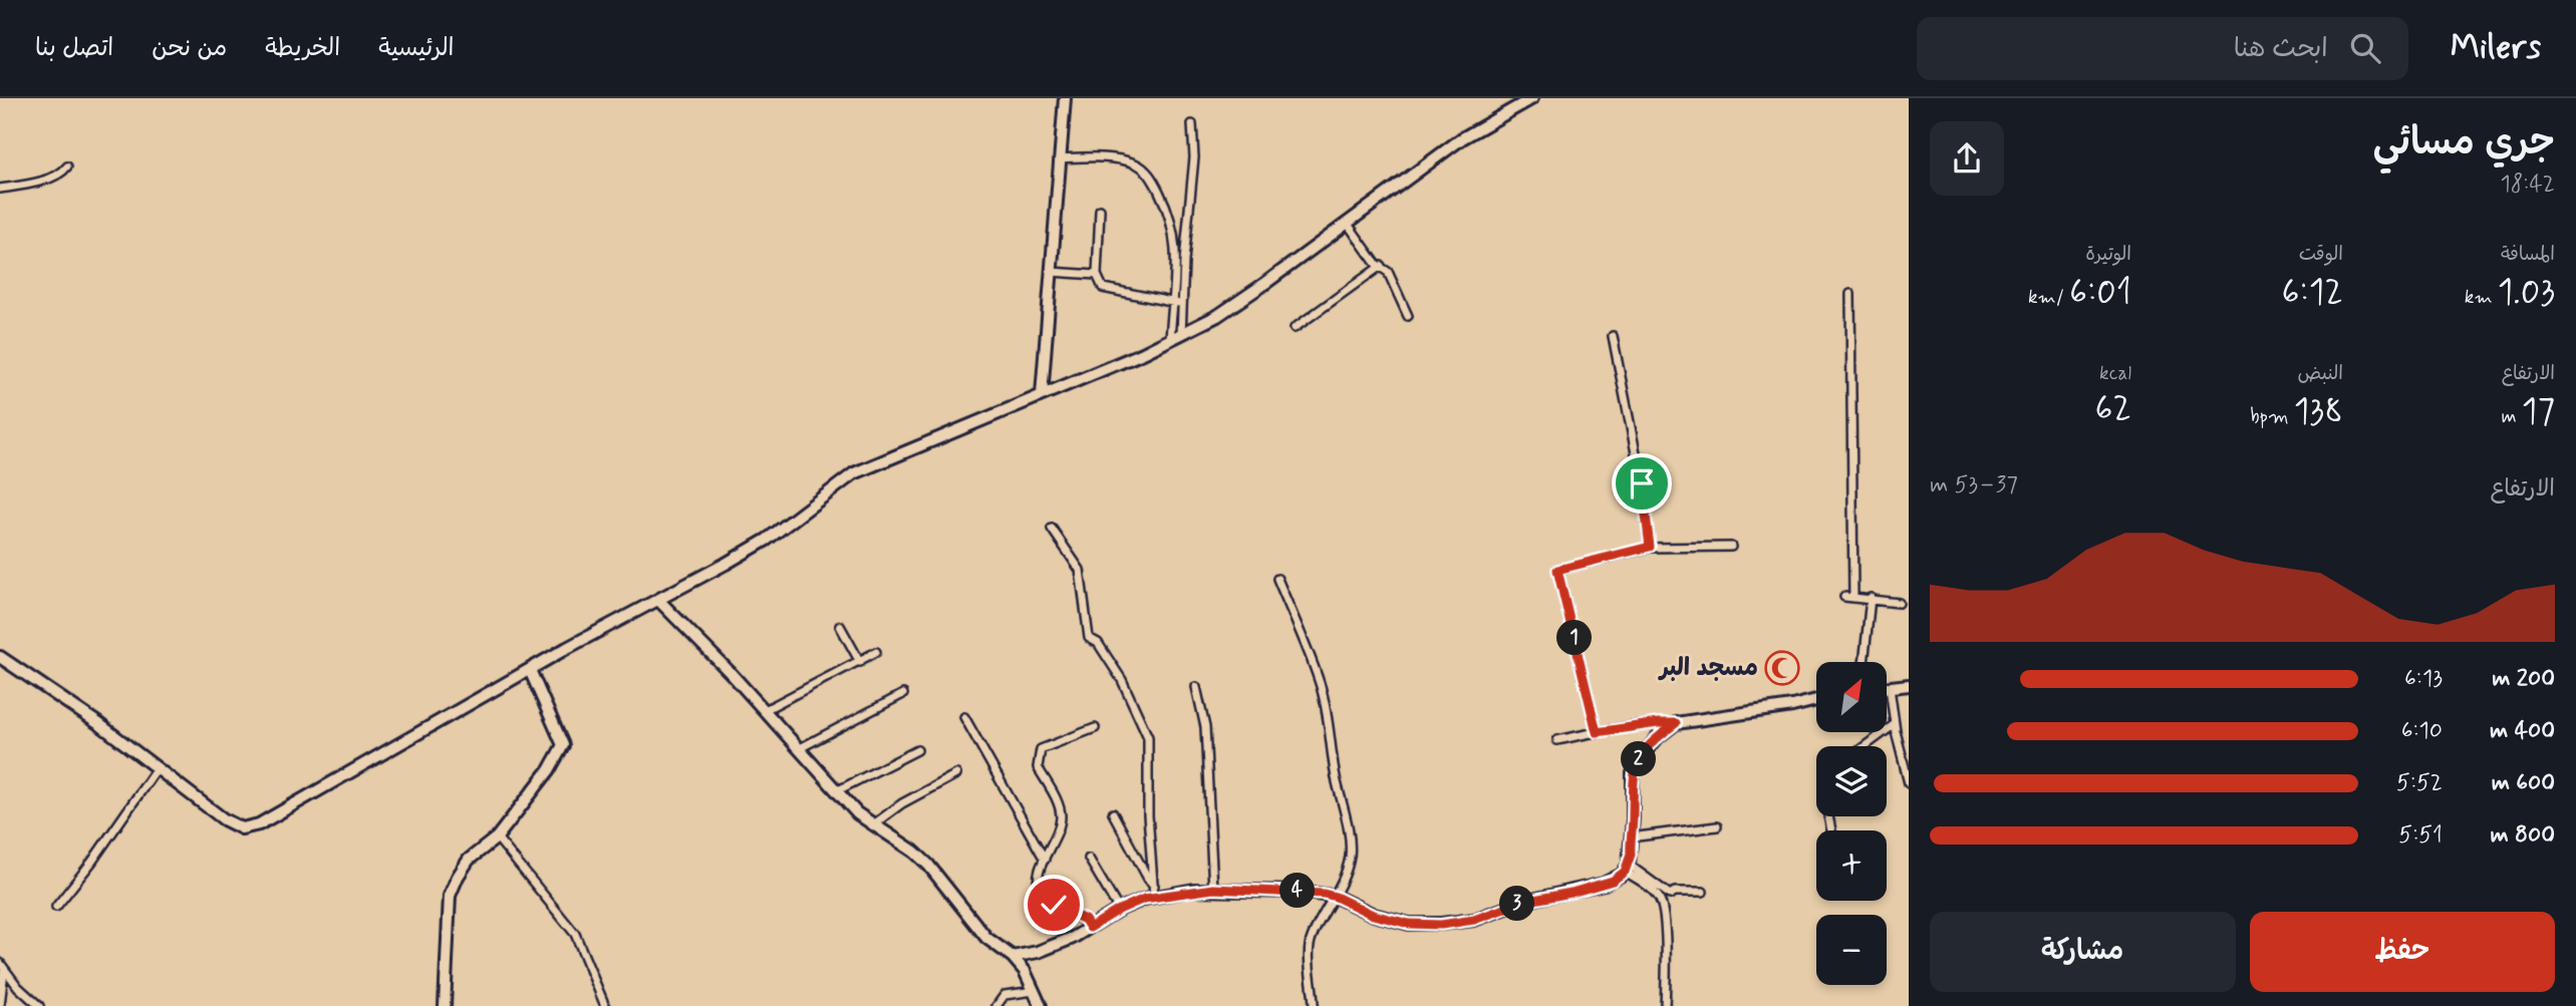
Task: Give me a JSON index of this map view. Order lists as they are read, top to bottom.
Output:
{
  "places": {
    "mosque": ["مسجد البر"]
  },
  "north": "top right",
  "page": {
    "header": "Milers",
    "search": "ابحث هنا",
    "nav": [
      "الرئيسية",
      "الخريطة",
      "من نحن",
      "اتصل بنا"
    ],
    "heading": ["جري مسائي", "18:42"],
    "stats": [
      ["المسافة", "1.03 km"],
      ["الوقت", "6:12"],
      ["الوتيرة", "6:01 /km"],
      ["الارتفاع", "17 m"],
      ["النبض", "138 bpm"],
      ["kcal", "62"]
    ],
    "chart": ["الارتفاع", "37–53 m"],
    "pins": [
      "1",
      "2",
      "4",
      "3"
    ],
    "list": [
      {
        "name": "200 m",
        "note": "6:13"
      },
      {
        "name": "400 m",
        "note": "6:10"
      },
      {
        "name": "600 m",
        "note": "5:52"
      },
      {
        "name": "800 m",
        "note": "5:51"
      }
    ],
    "map_buttons": ["+", "−"],
    "buttons": ["حفظ", "مشاركة"]
  }
}
